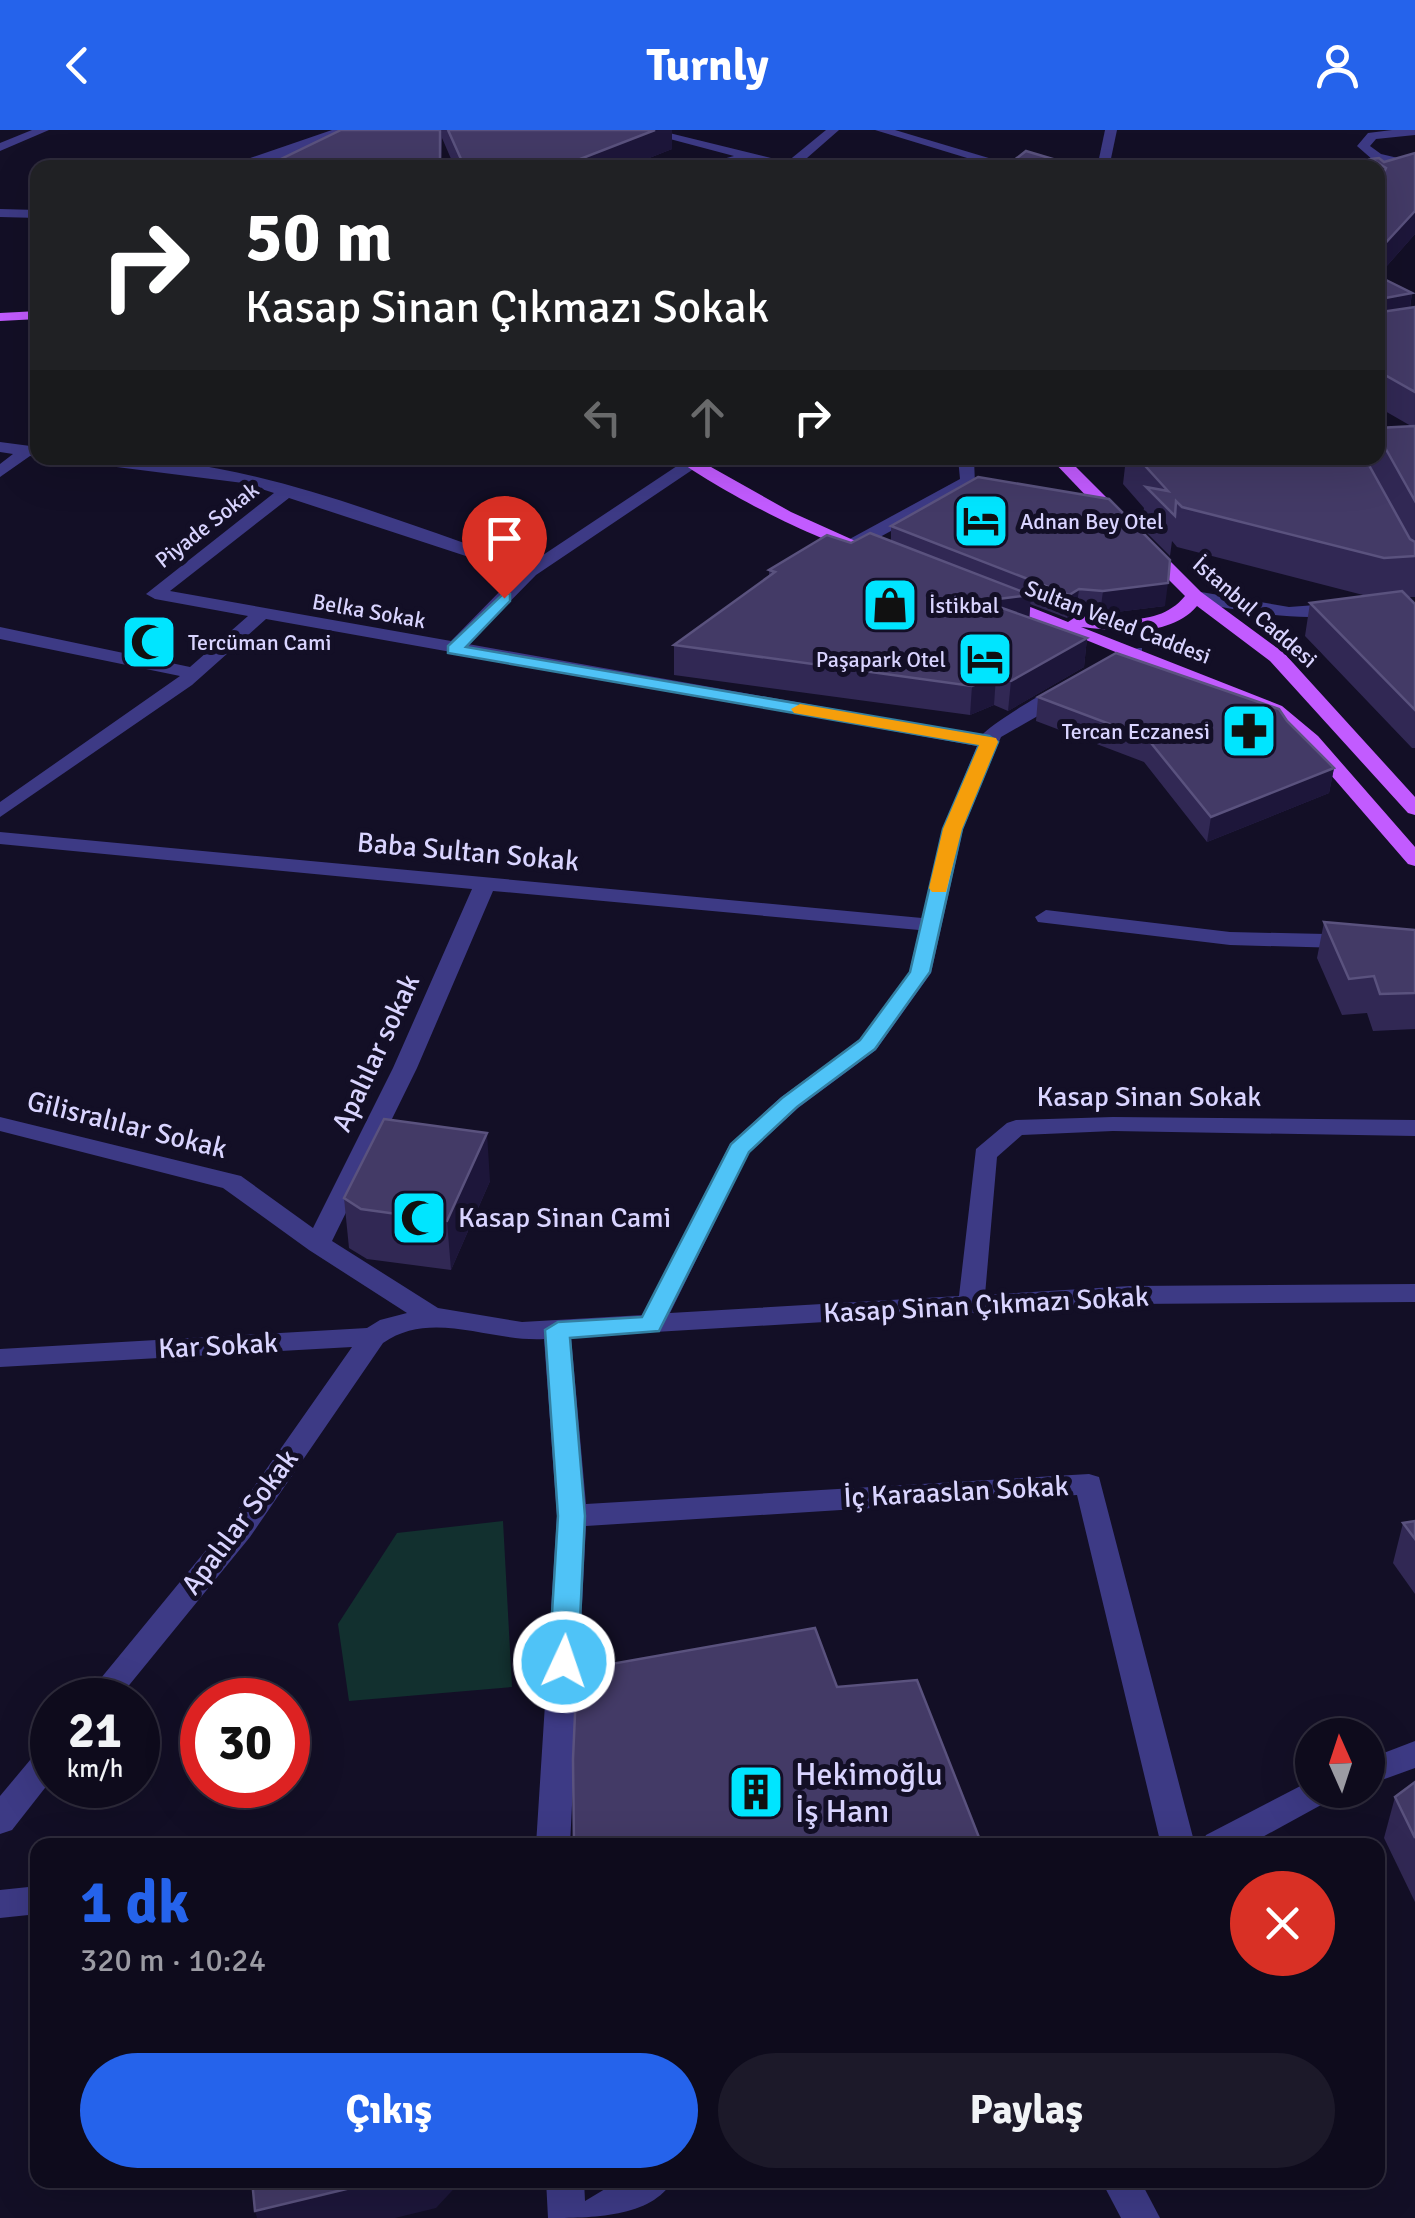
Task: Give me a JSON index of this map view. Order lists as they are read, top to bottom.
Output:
{
  "streets": {
    "main road": ["İstanbul Caddesi", "Sultan Veled Caddesi"],
    "street": [
      "Piyade Sokak",
      "Belka Sokak",
      "Baba Sultan Sokak",
      "Apalılar sokak",
      "Kasap Sinan Sokak",
      "Gilisralılar Sokak",
      "Kasap Sinan Çıkmazı Sokak",
      "Kar Sokak",
      "İç Karaaslan Sokak",
      "Apalılar Sokak"
    ]
  },
  "crossings": [
    ["Piyade Sokak", "Belka Sokak"],
    ["Baba Sultan Sokak", "Apalılar sokak"],
    ["Apalılar sokak", "Gilisralılar Sokak"],
    ["Kasap Sinan Sokak", "Kasap Sinan Çıkmazı Sokak"],
    ["Gilisralılar Sokak", "Kasap Sinan Çıkmazı Sokak"],
    ["Gilisralılar Sokak", "Kar Sokak"],
    ["Kar Sokak", "Apalılar Sokak"]
  ],
  "places": {
    "hotel": ["Adnan Bey Otel", "Paşapark Otel"],
    "shop": ["İstikbal"],
    "mosque": ["Tercüman Cami", "Kasap Sinan Cami"],
    "pharmacy": ["Tercan Eczanesi"],
    "building": ["Hekimoğlu İş Hanı"]
  },
  "north": "top",
  "page": {
    "header": "Turnly",
    "turn": ["50 m", "Kasap Sinan Çıkmazı Sokak"],
    "speed": "21 km/h",
    "limit": "30",
    "heading": ["1 dk", "320 m · 10:24"],
    "buttons": ["Çıkış", "Paylaş"]
  }
}
